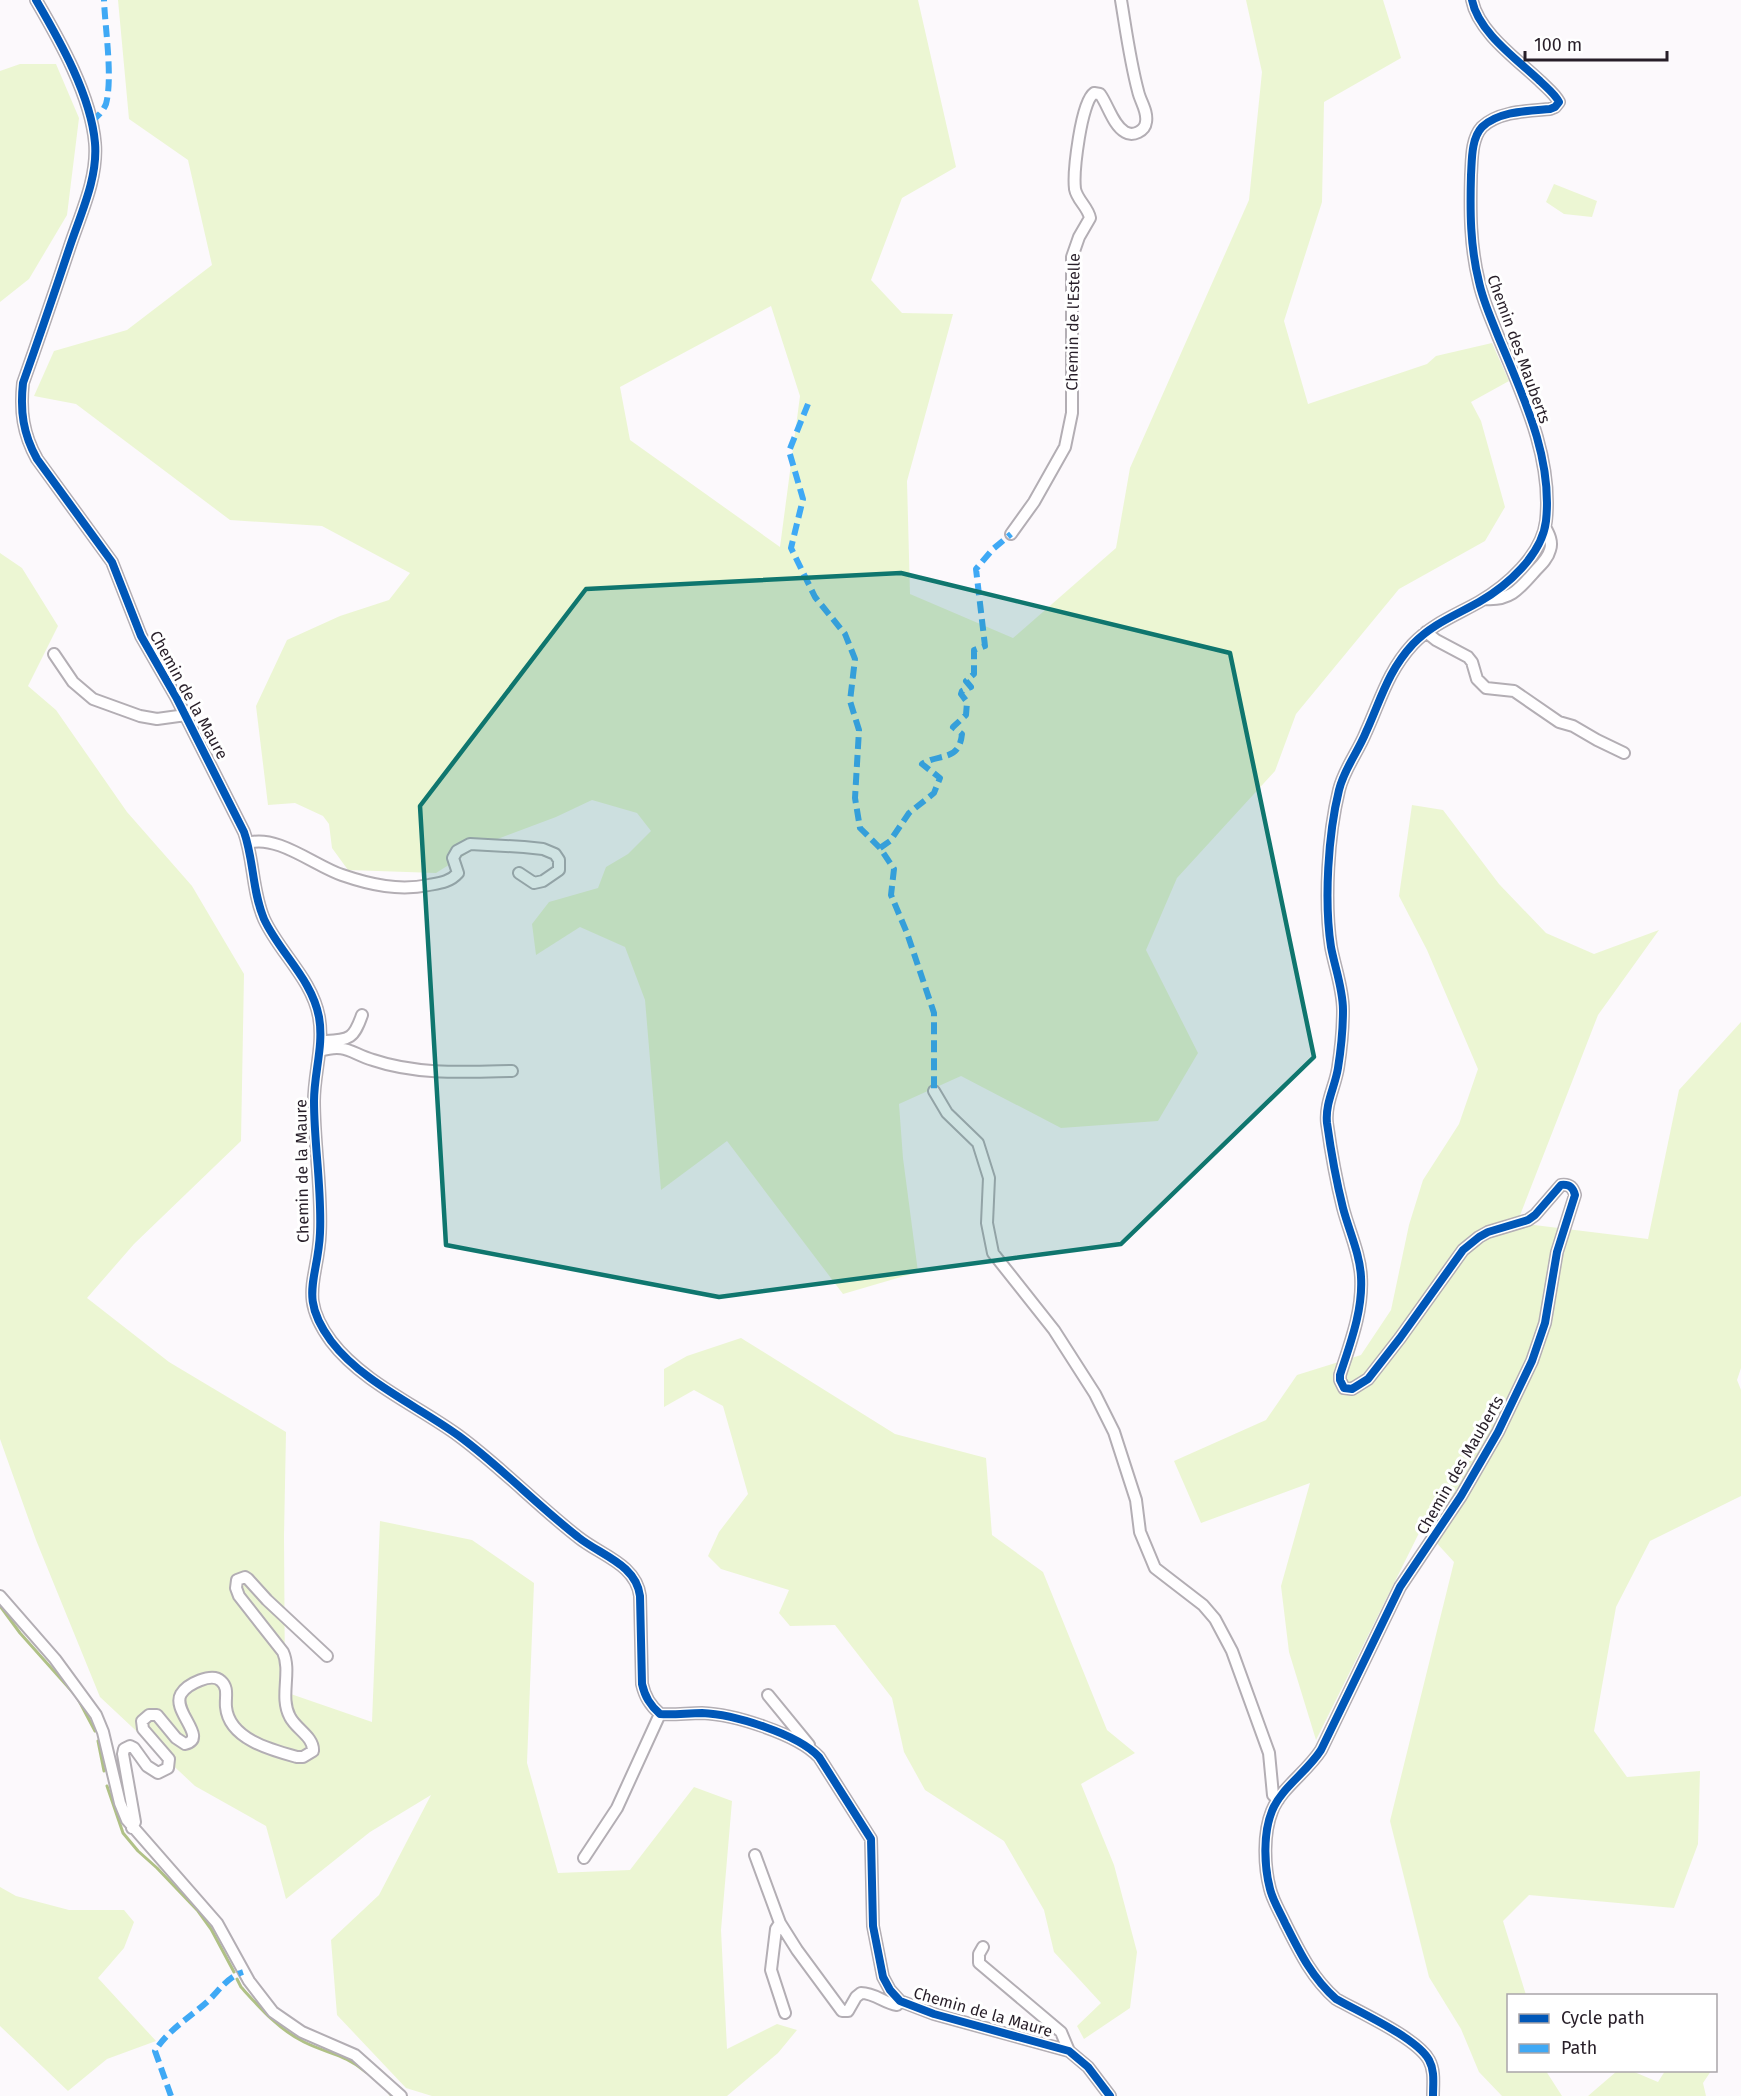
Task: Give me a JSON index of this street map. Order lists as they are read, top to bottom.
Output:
{
  "streets": {
    "street": ["Chemin de l'Estelle", "Chemin des Mauberts", "Chemin de la Maure"]
  },
  "legend": ["Cycle path", "Path"],
  "scale_bar": "100 m"
}
